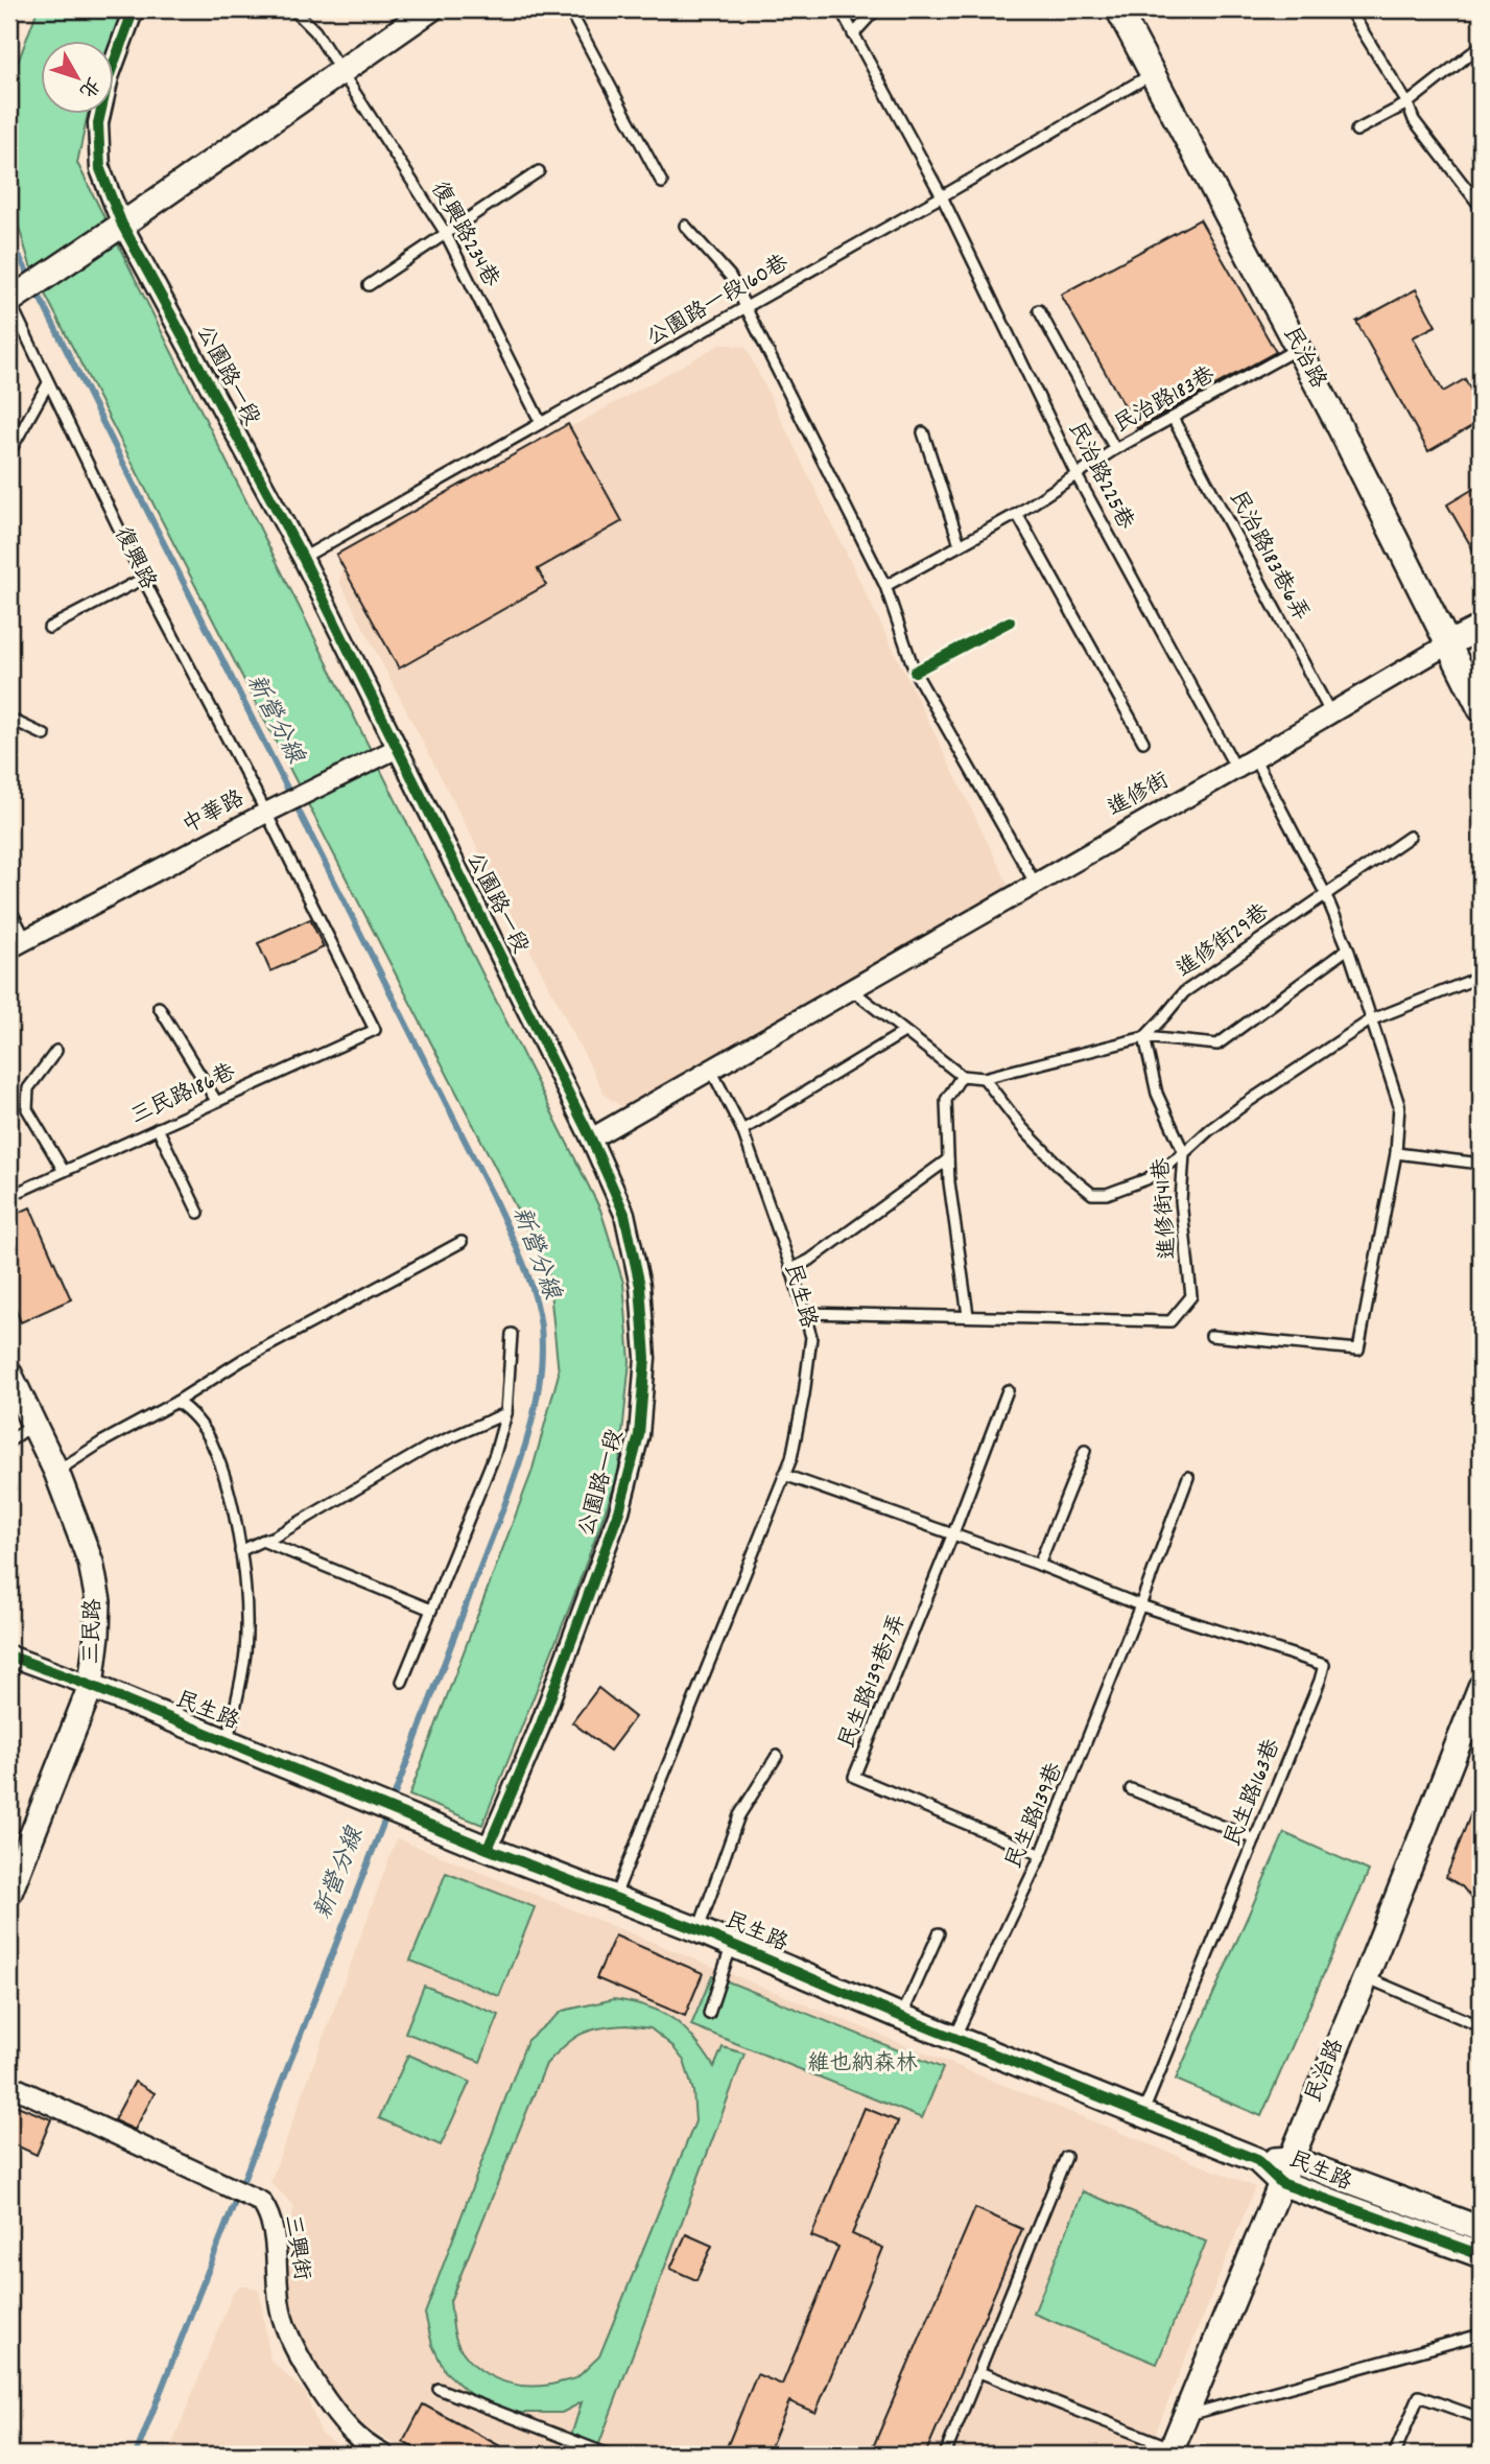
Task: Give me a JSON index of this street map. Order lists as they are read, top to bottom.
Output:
{
  "streets": {
    "street": [
      "民治路",
      "公園路一段",
      "復興路",
      "進修街",
      "中華路",
      "民生路",
      "三民路",
      "三興街"
    ],
    "lane": [
      "復興路234巷",
      "公園路一段160巷",
      "民治路183巷",
      "民治路225巷",
      "民治路183巷6弄",
      "進修街29巷",
      "三民路186巷",
      "進修街41巷",
      "民生路139巷7弄",
      "民生路163巷",
      "民生路139巷"
    ]
  },
  "crossings": [
    ["復興路234巷", "公園路一段160巷"],
    ["復興路234巷", "復興路"],
    ["公園路一段160巷", "民治路"],
    ["公園路一段160巷", "公園路一段"],
    ["公園路一段160巷", "民治路225巷"],
    ["民治路", "民治路183巷"],
    ["民治路", "進修街"],
    ["民治路", "民生路"],
    ["公園路一段", "復興路"],
    ["公園路一段", "進修街"],
    ["公園路一段", "民生路"],
    ["民治路183巷", "民治路225巷"],
    ["民治路183巷", "民治路183巷6弄"],
    ["民治路225巷", "進修街"],
    ["民治路183巷6弄", "進修街"],
    ["復興路", "中華路"],
    ["進修街", "民生路"],
    ["中華路", "三民路186巷"],
    ["進修街29巷", "進修街41巷"],
    ["民生路", "三民路"],
    ["民生路", "民生路163巷"],
    ["民生路", "民生路139巷"],
    ["民生路139巷7弄", "民生路163巷"],
    ["民生路139巷7弄", "民生路139巷"],
    ["民生路163巷", "民生路139巷"]
  ],
  "water": ["新營分線"],
  "parks": ["維也納森林"],
  "north": "bottom right"
}
